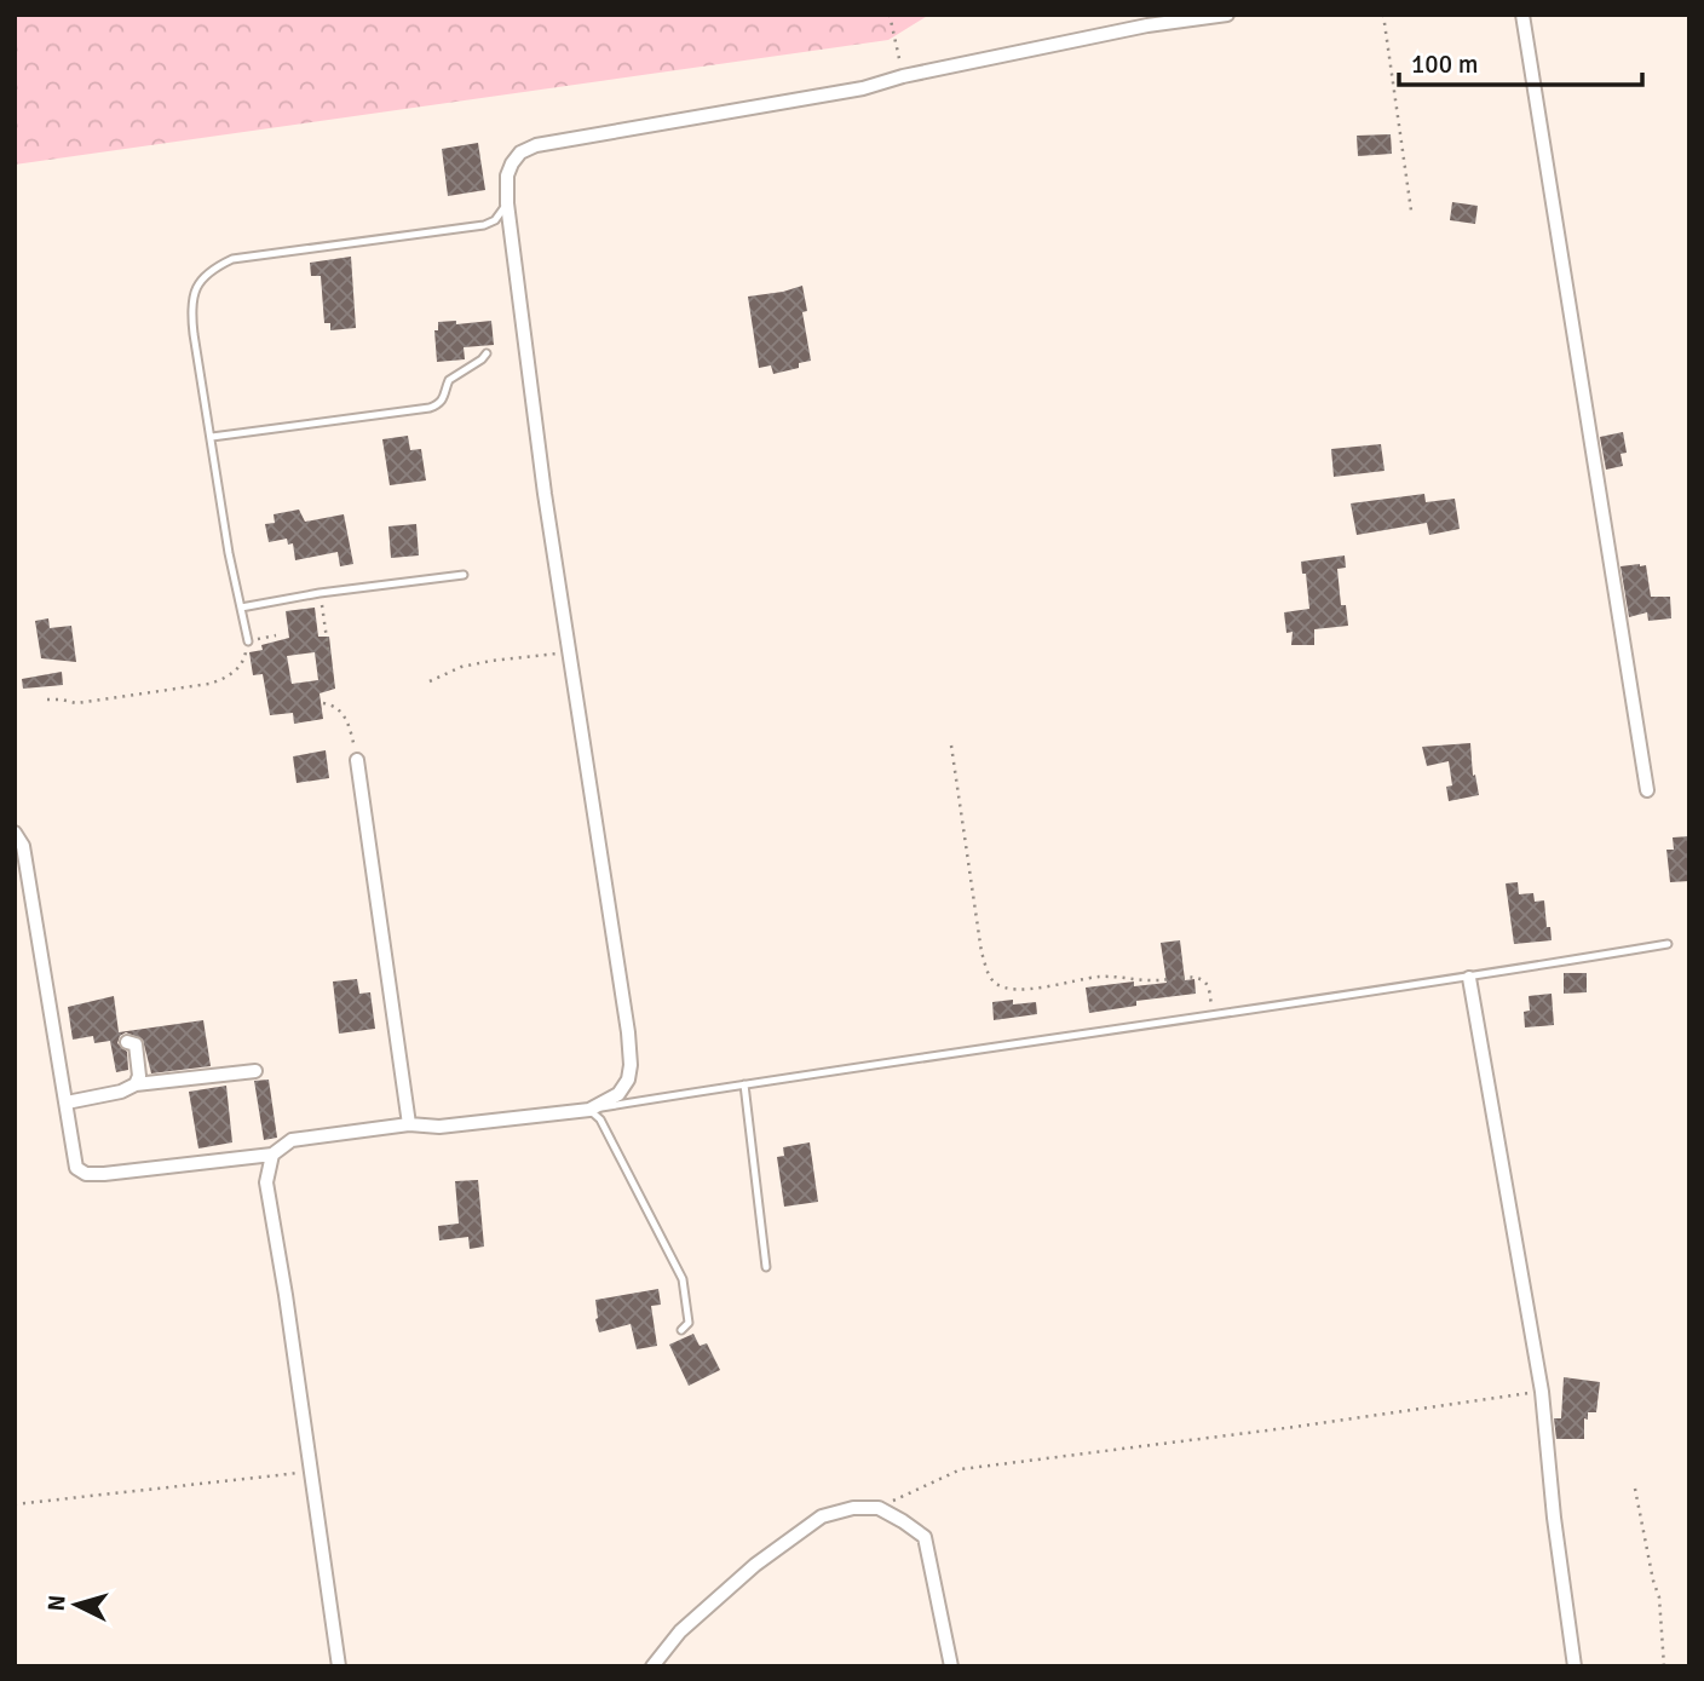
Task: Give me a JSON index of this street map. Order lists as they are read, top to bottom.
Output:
{
  "scale_bar": "100 m",
  "north": "left"
}
